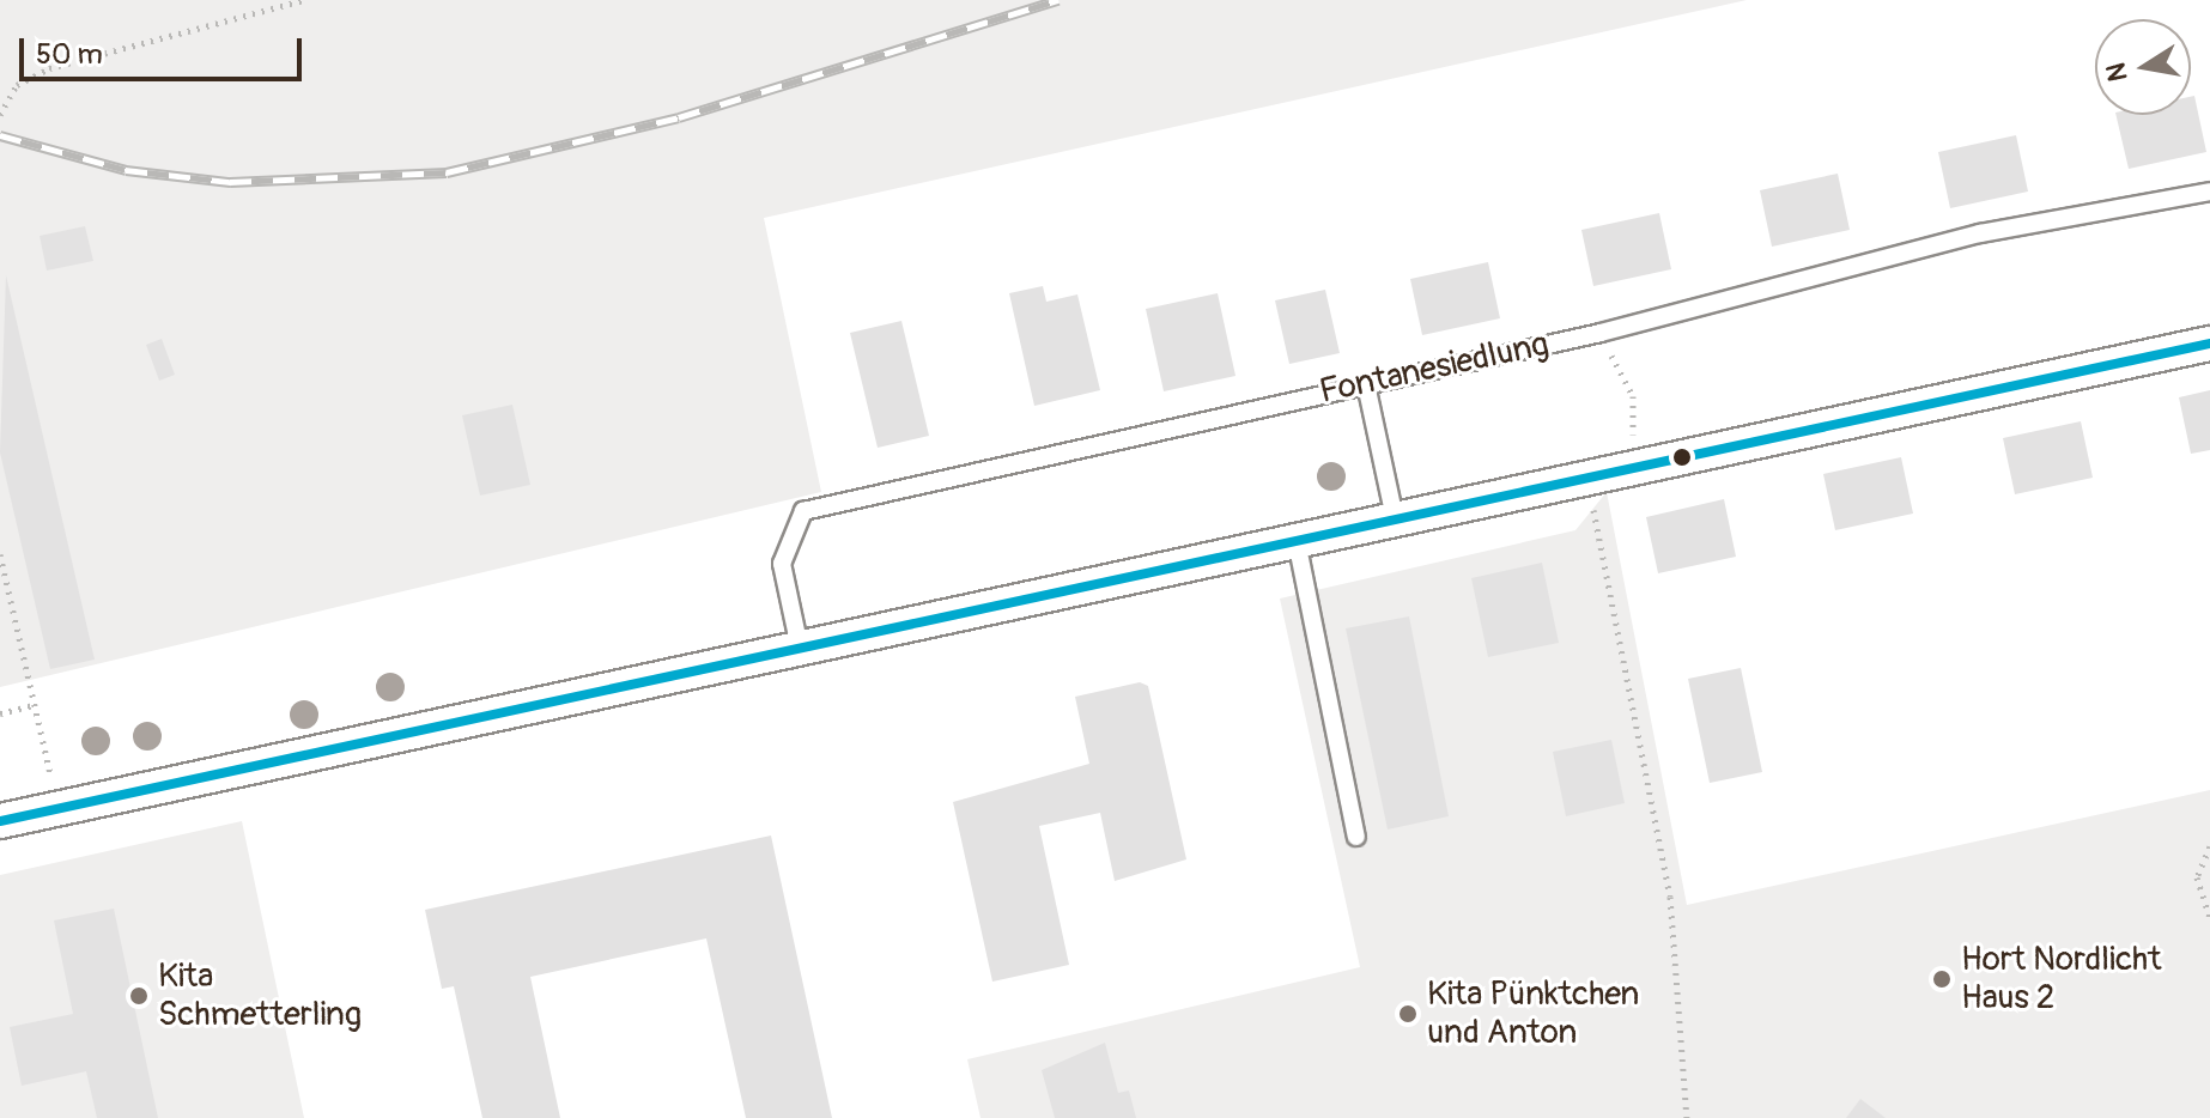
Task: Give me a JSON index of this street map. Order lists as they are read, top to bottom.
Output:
{
  "streets": {
    "lane": ["Fontanesiedlung"]
  },
  "places": ["Hort Nordlicht Haus 2", "Kita Schmetterling", "Kita Pünktchen und Anton"],
  "scale_bar": "50 m",
  "north": "left"
}
